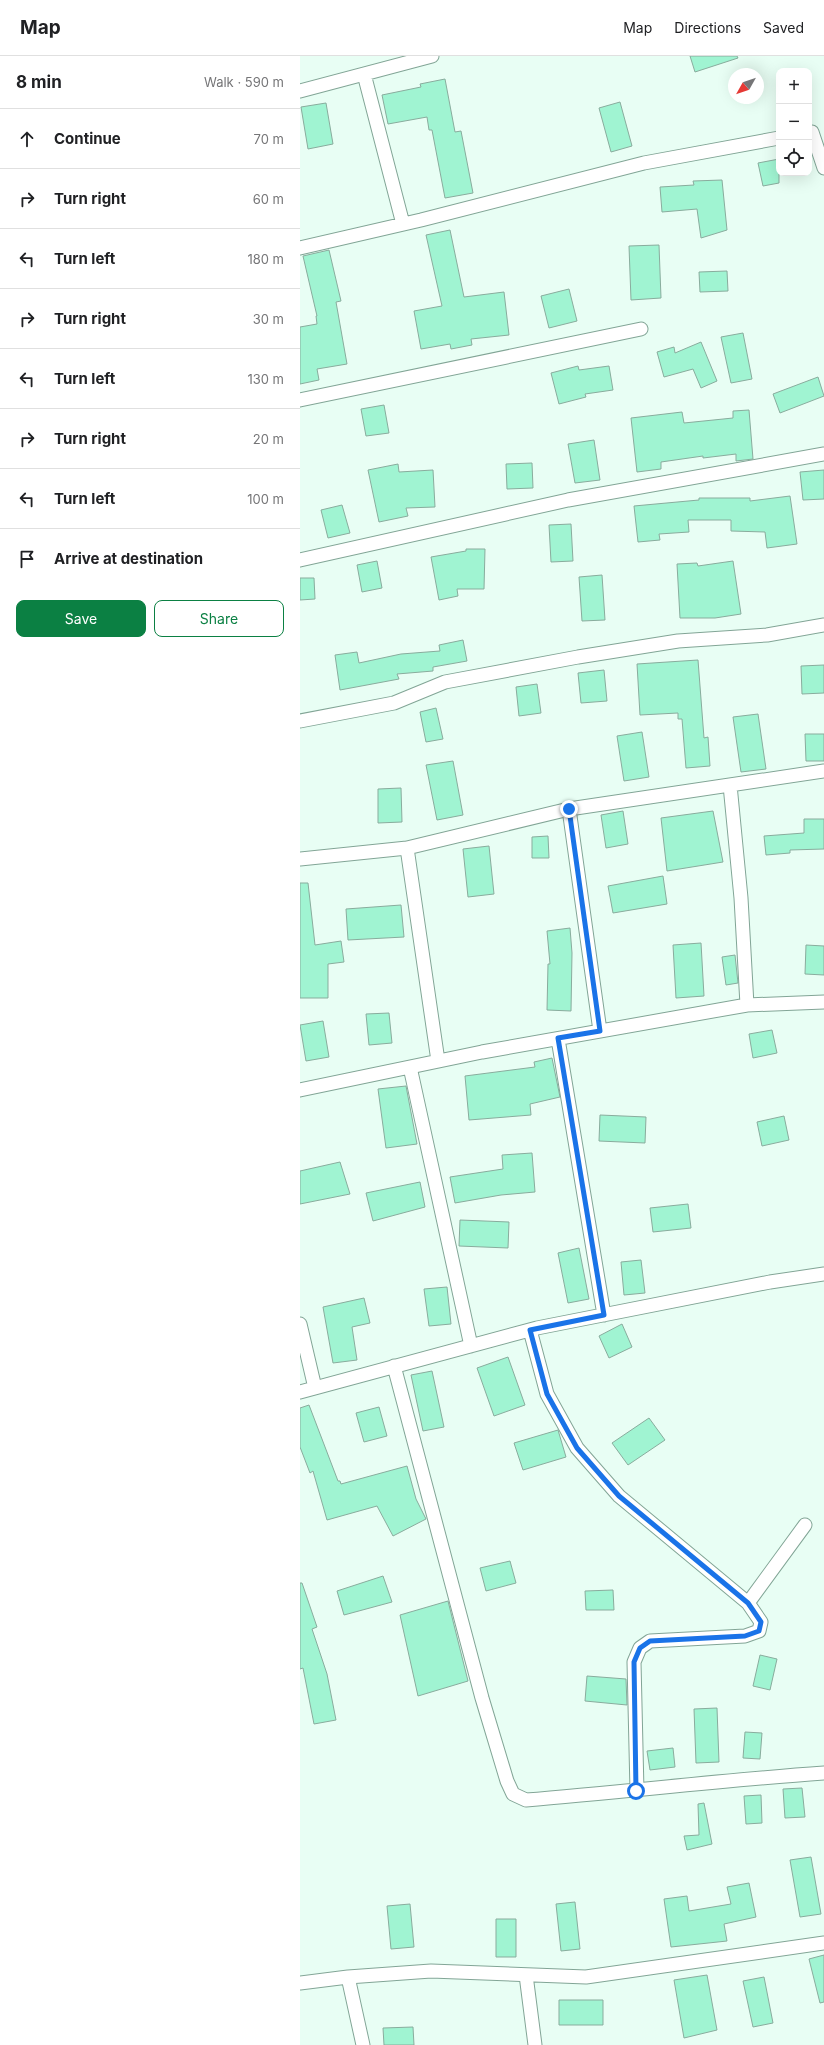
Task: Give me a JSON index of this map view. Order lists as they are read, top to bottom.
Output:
{
  "north": "bottom left",
  "page": {
    "header": "Map",
    "nav": ["Map", "Directions", "Saved"],
    "heading": ["8 min", "Walk · 590 m"],
    "map_buttons": ["+", "−"],
    "list": [
      ["Continue", "70 m"],
      ["Turn right", "60 m"],
      ["Turn left", "180 m"],
      ["Turn right", "30 m"],
      ["Turn left", "130 m"],
      ["Turn right", "20 m"],
      ["Turn left", "100 m"],
      "Arrive at destination"
    ],
    "buttons": ["Save", "Share"]
  }
}
